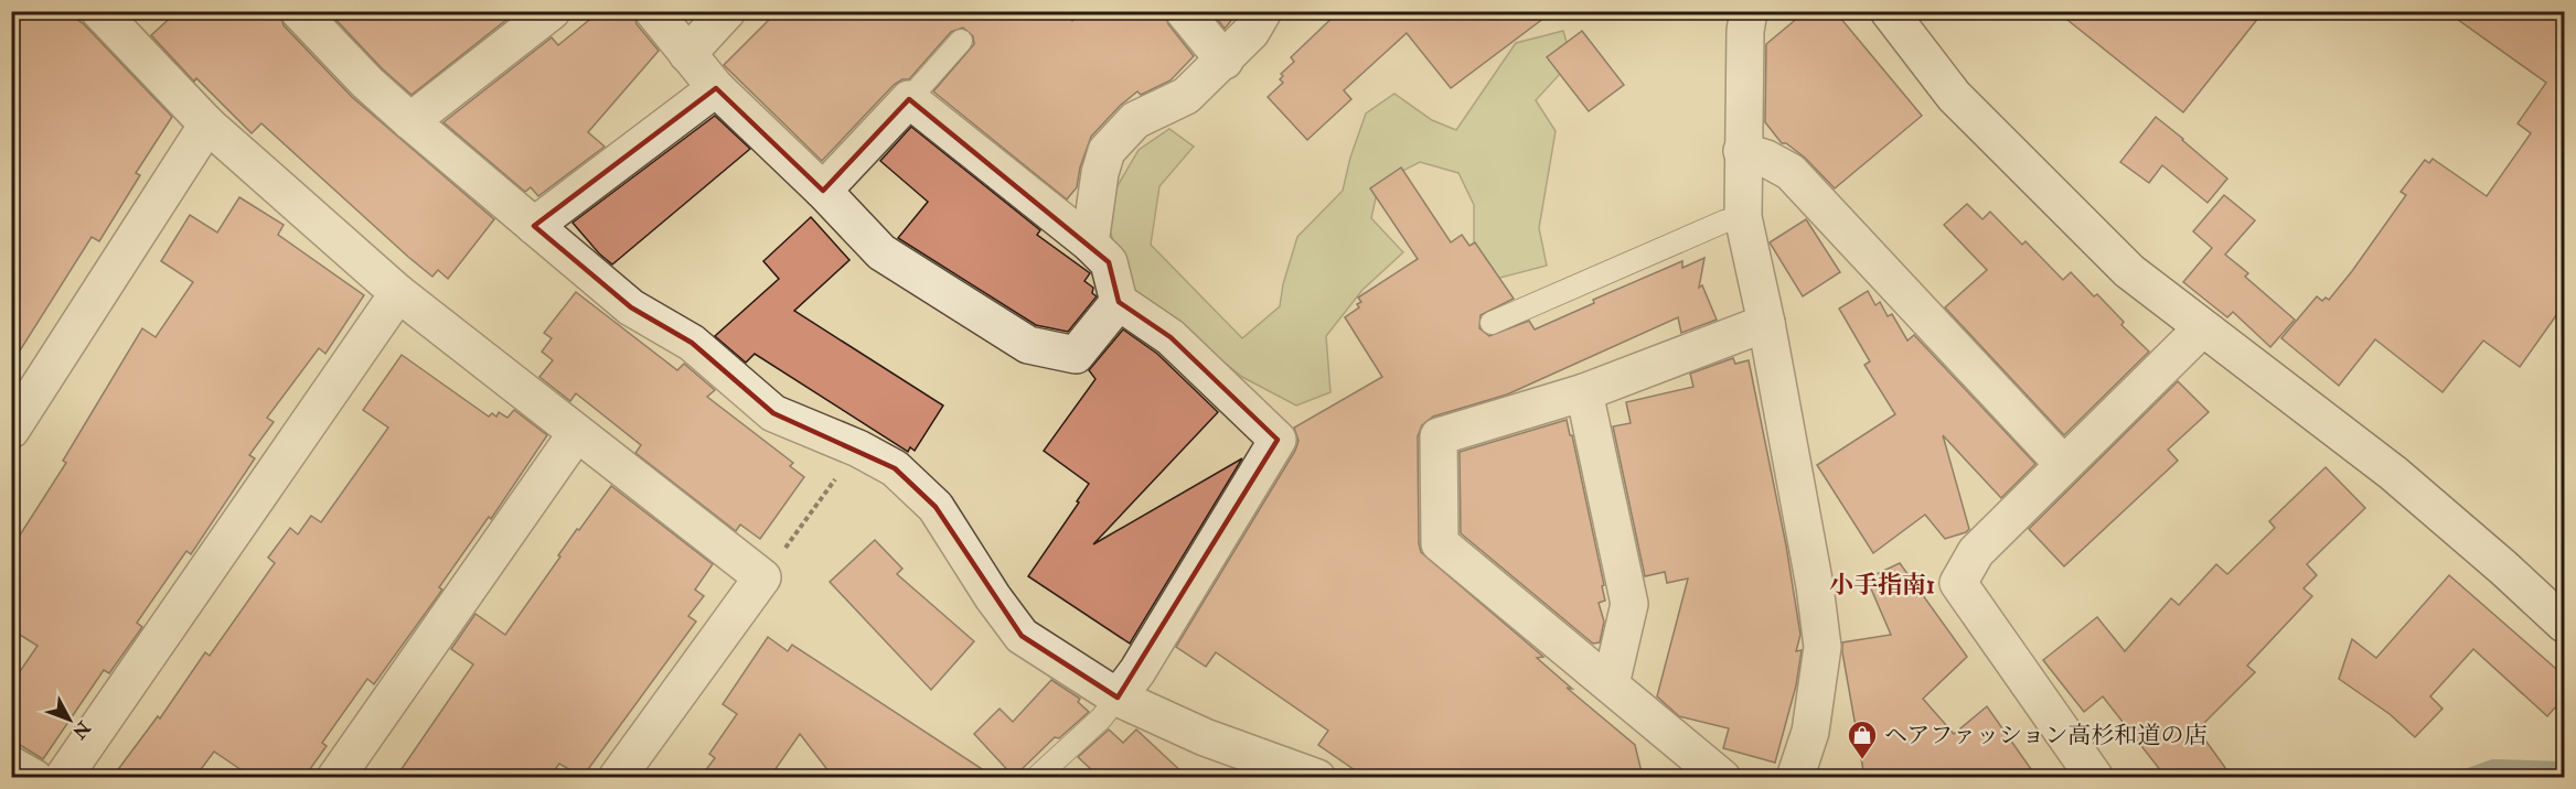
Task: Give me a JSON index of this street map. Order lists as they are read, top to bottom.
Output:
{
  "districts": ["小手指南1"],
  "places": {
    "shop": ["ヘアファッション高杉和道の店"]
  },
  "north": "bottom right"
}
